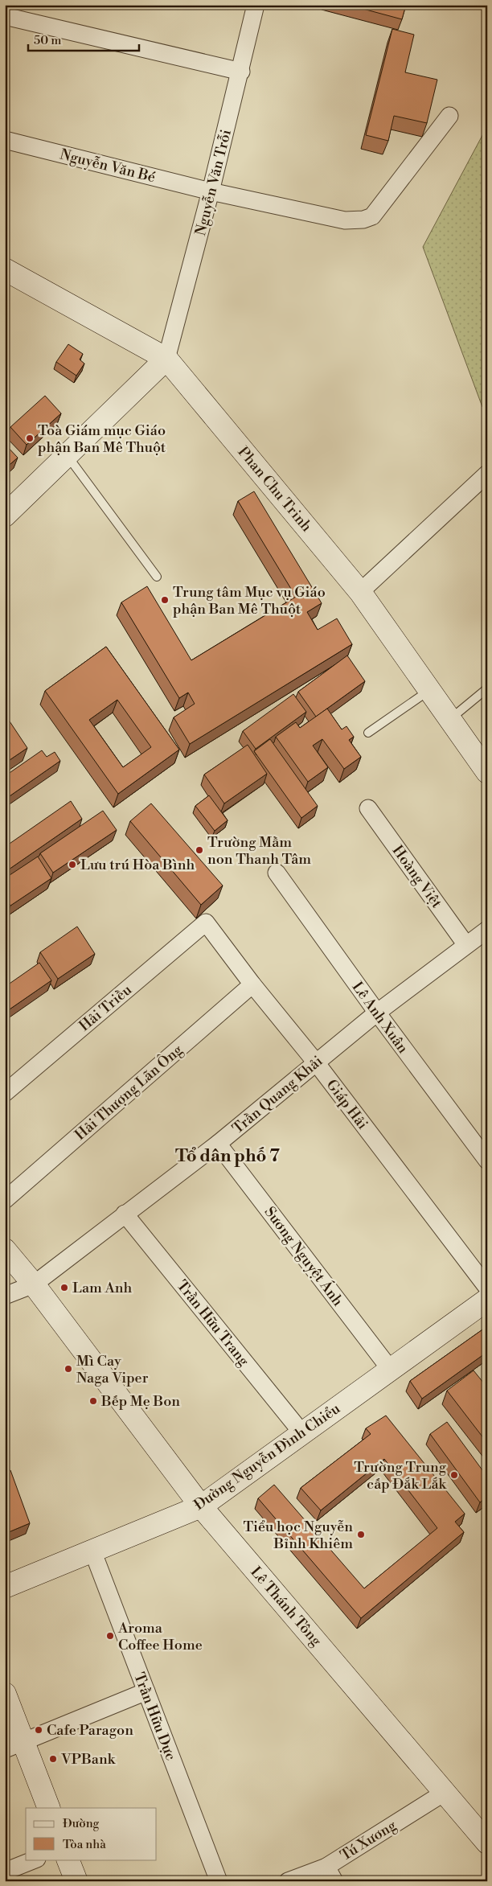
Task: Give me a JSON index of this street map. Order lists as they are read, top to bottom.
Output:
{
  "streets": {
    "main road": ["Phan Chu Trinh", "Đường Nguyễn Đình Chiểu", "Lê Thánh Tông"],
    "street": [
      "Nguyễn Văn Bé",
      "Nguyễn Văn Trỗi",
      "Hoàng Việt",
      "Hải Triều",
      "Lê Anh Xuân",
      "Hải Thượng Lãn Ông",
      "Trần Quang Khải",
      "Giáp Hải",
      "Sương Nguyệt Ánh",
      "Trần Hữu Trang",
      "Trần Hữu Dực",
      "Tú Xương"
    ]
  },
  "crossings": [
    ["Nguyễn Văn Bé", "Nguyễn Văn Trỗi"],
    ["Nguyễn Văn Trỗi", "Phan Chu Trinh"],
    ["Hoàng Việt", "Trần Quang Khải"],
    ["Hải Triều", "Giáp Hải"],
    ["Lê Anh Xuân", "Trần Quang Khải"],
    ["Hải Thượng Lãn Ông", "Giáp Hải"],
    ["Trần Quang Khải", "Giáp Hải"],
    ["Trần Quang Khải", "Sương Nguyệt Ánh"],
    ["Trần Quang Khải", "Trần Hữu Trang"],
    ["Trần Quang Khải", "Lê Thánh Tông"],
    ["Sương Nguyệt Ánh", "Đường Nguyễn Đình Chiểu"],
    ["Trần Hữu Trang", "Đường Nguyễn Đình Chiểu"],
    ["Đường Nguyễn Đình Chiểu", "Lê Thánh Tông"],
    ["Đường Nguyễn Đình Chiểu", "Trần Hữu Dực"],
    ["Lê Thánh Tông", "Tú Xương"]
  ],
  "districts": ["Tổ dân phố 7"],
  "places": [
    "Toà Giám mục Giáo phận Ban Mê Thuột",
    "Trung tâm Mục vụ Giáo phận Ban Mê Thuột",
    "Trường Mầm non Thanh Tâm",
    "Lưu trú Hòa Bình",
    "Lam Anh",
    "Mì Cay Naga Viper",
    "Bếp Mẹ Bon",
    "Trường Trung cấp Đắk Lắk",
    "Tiểu học Nguyễn Bỉnh Khiêm",
    "Aroma Coffee Home",
    "Cafe Paragon",
    "VPBank"
  ],
  "legend": ["Đường", "Tòa nhà"],
  "scale_bar": "50 m"
}
